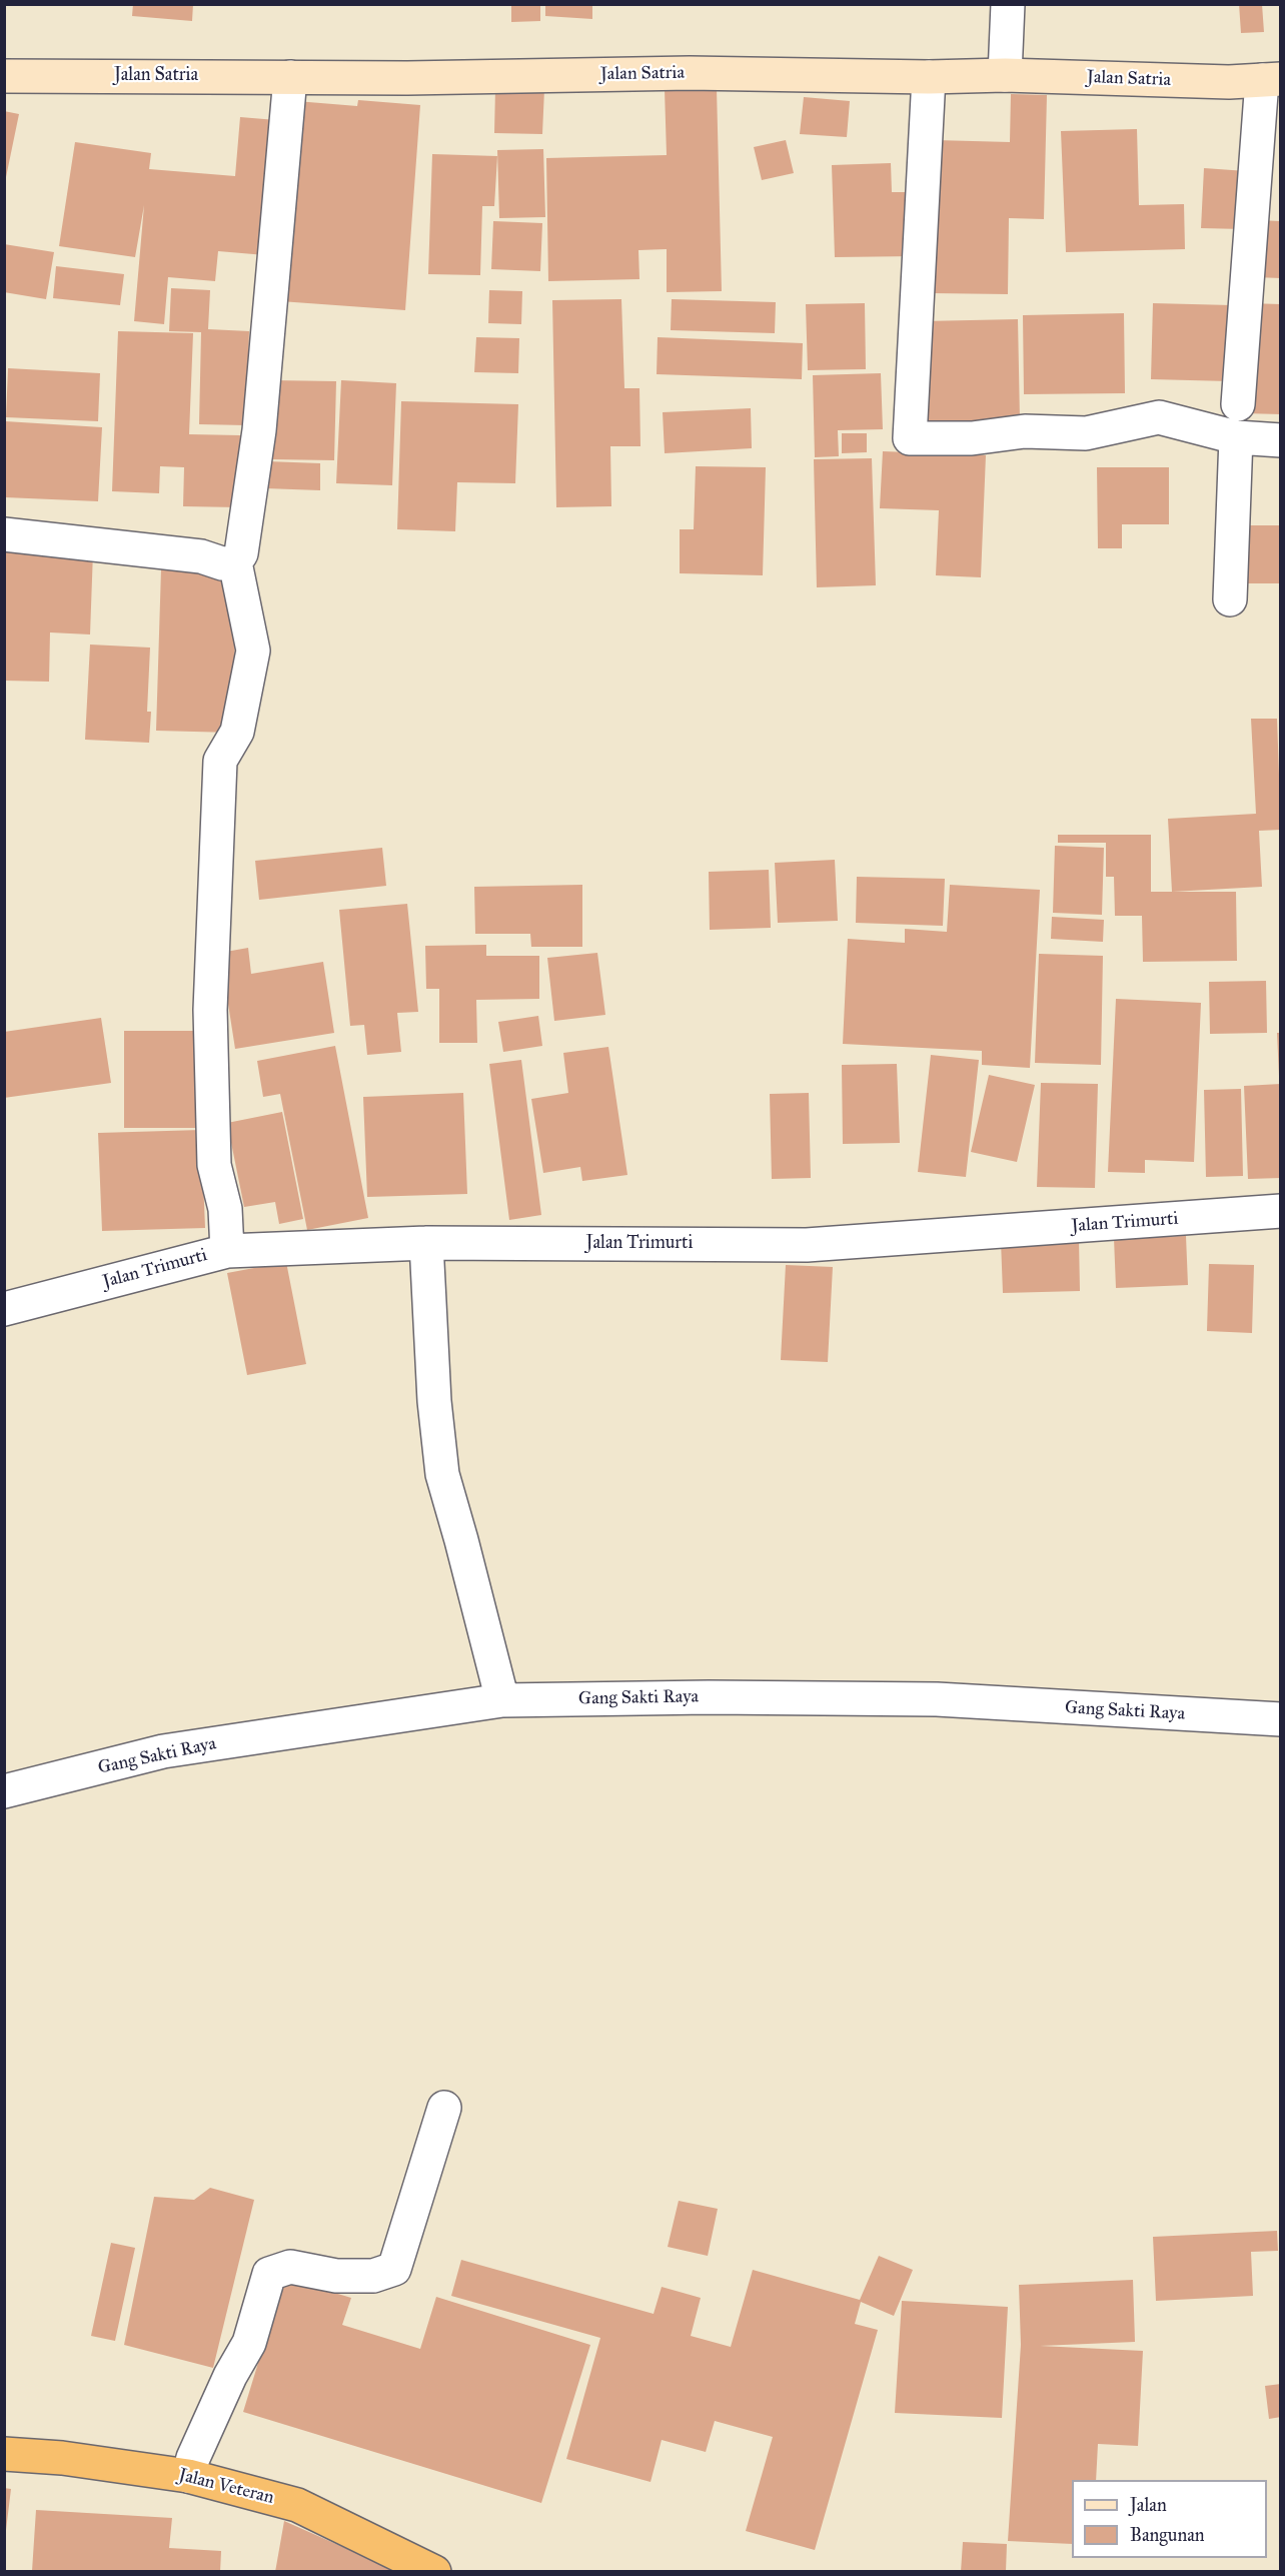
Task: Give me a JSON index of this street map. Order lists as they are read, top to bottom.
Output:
{
  "streets": {
    "highway": ["Jalan Veteran"],
    "street": ["Jalan Satria", "Jalan Trimurti", "Gang Sakti Raya"]
  },
  "legend": ["Jalan", "Bangunan"]
}
